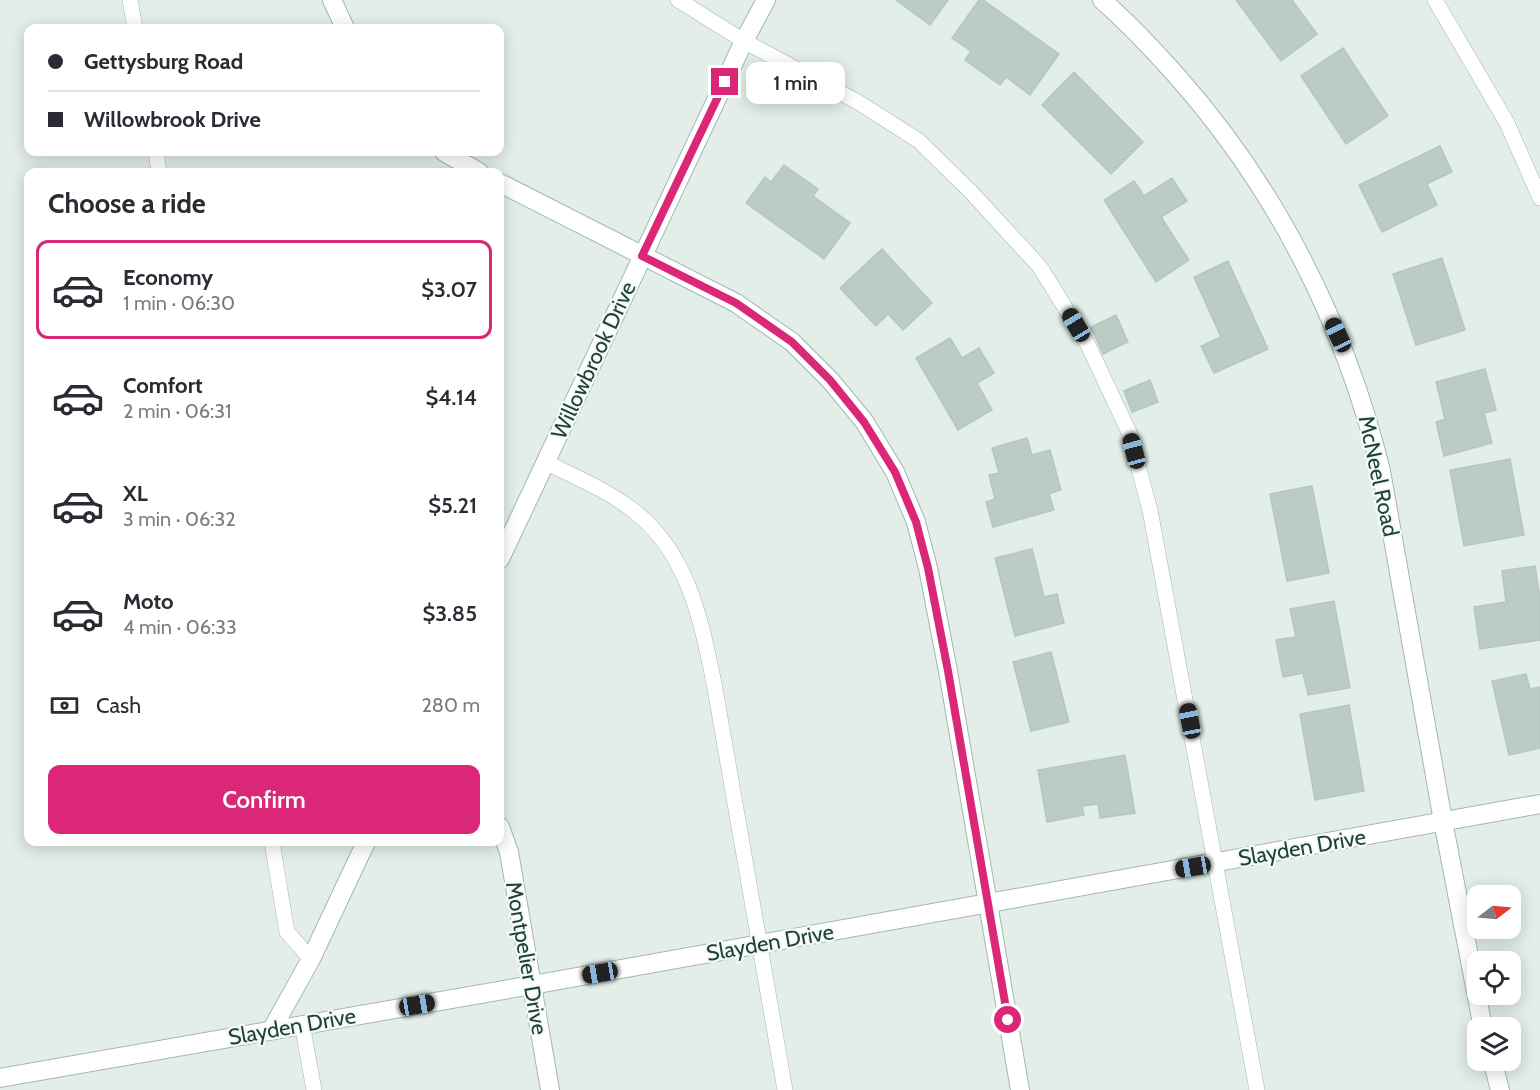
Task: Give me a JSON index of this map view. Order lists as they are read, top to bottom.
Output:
{
  "streets": {
    "street": [
      "Willowbrook Drive",
      "McNeel Road",
      "Slayden Drive",
      "Montpelier Drive"
    ]
  },
  "crossings": [
    ["McNeel Road", "Slayden Drive"],
    ["Slayden Drive", "Montpelier Drive"]
  ],
  "north": "right",
  "page": {
    "banner": ["Gettysburg Road", "Willowbrook Drive"],
    "bubble": "1 min",
    "heading": "Choose a ride",
    "list": [
      {
        "name": "Economy",
        "note": "1 min · 06:30",
        "value": "$3.07"
      },
      {
        "name": "Comfort",
        "note": "2 min · 06:31",
        "value": "$4.14"
      },
      {
        "name": "XL",
        "note": "3 min · 06:32",
        "value": "$5.21"
      },
      {
        "name": "Moto",
        "note": "4 min · 06:33",
        "value": "$3.85"
      }
    ],
    "pay": ["Cash", "280 m"],
    "buttons": "Confirm"
  }
}
